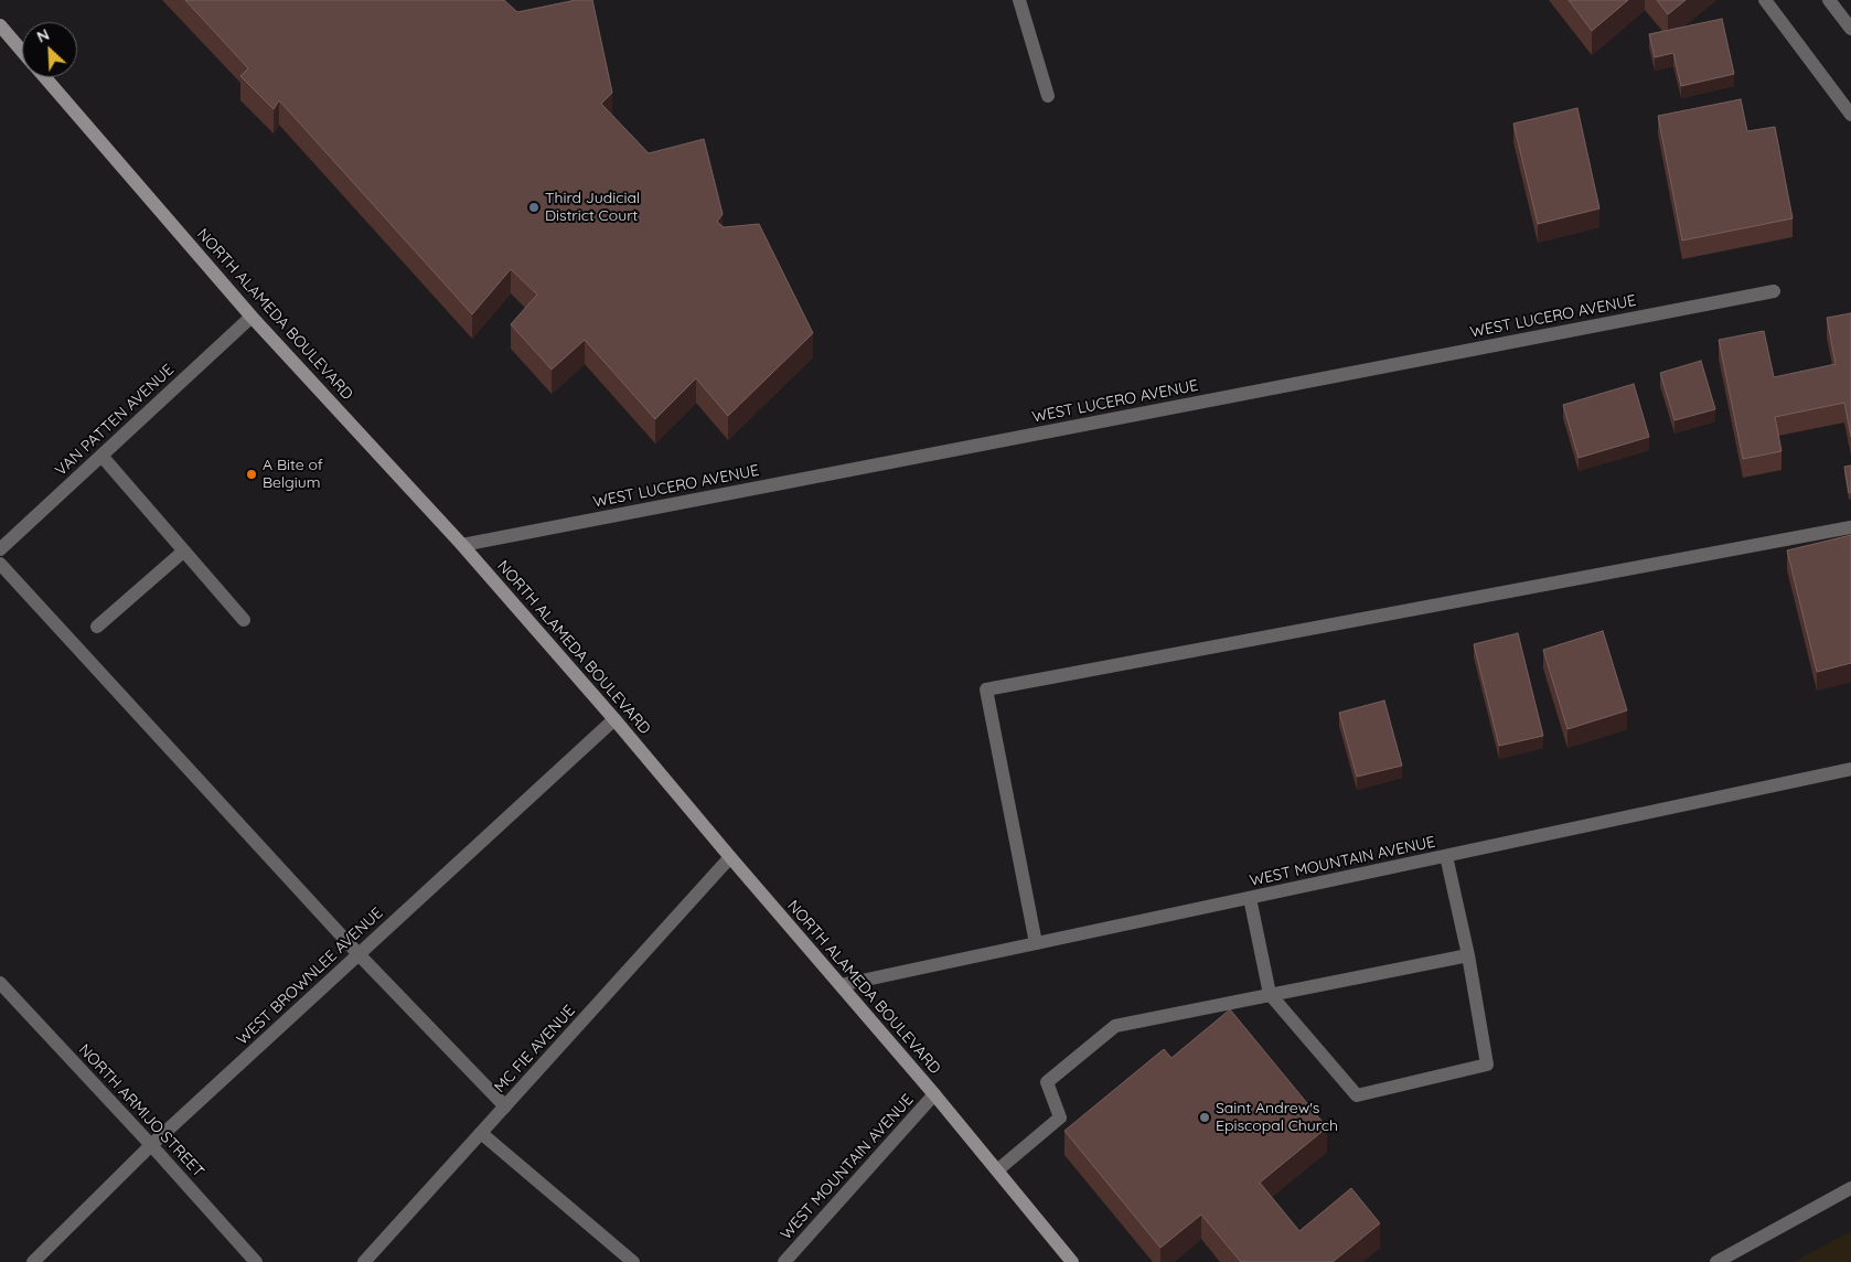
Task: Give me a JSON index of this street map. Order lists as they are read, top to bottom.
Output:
{
  "streets": {
    "main road": ["NORTH ALAMEDA BOULEVARD"],
    "street": [
      "WEST LUCERO AVENUE",
      "VAN PATTEN AVENUE",
      "WEST MOUNTAIN AVENUE",
      "WEST BROWNLEE AVENUE",
      "MC FIE AVENUE",
      "NORTH ARMIJO STREET"
    ]
  },
  "crossings": [
    ["NORTH ALAMEDA BOULEVARD", "WEST LUCERO AVENUE"],
    ["NORTH ALAMEDA BOULEVARD", "VAN PATTEN AVENUE"],
    ["NORTH ALAMEDA BOULEVARD", "WEST MOUNTAIN AVENUE"],
    ["NORTH ALAMEDA BOULEVARD", "WEST BROWNLEE AVENUE"],
    ["NORTH ALAMEDA BOULEVARD", "MC FIE AVENUE"],
    ["WEST BROWNLEE AVENUE", "NORTH ARMIJO STREET"]
  ],
  "places": ["Third Judicial District Court", "A Bite of Belgium", "Saint Andrew's Episcopal Church"],
  "north": "top left"
}
